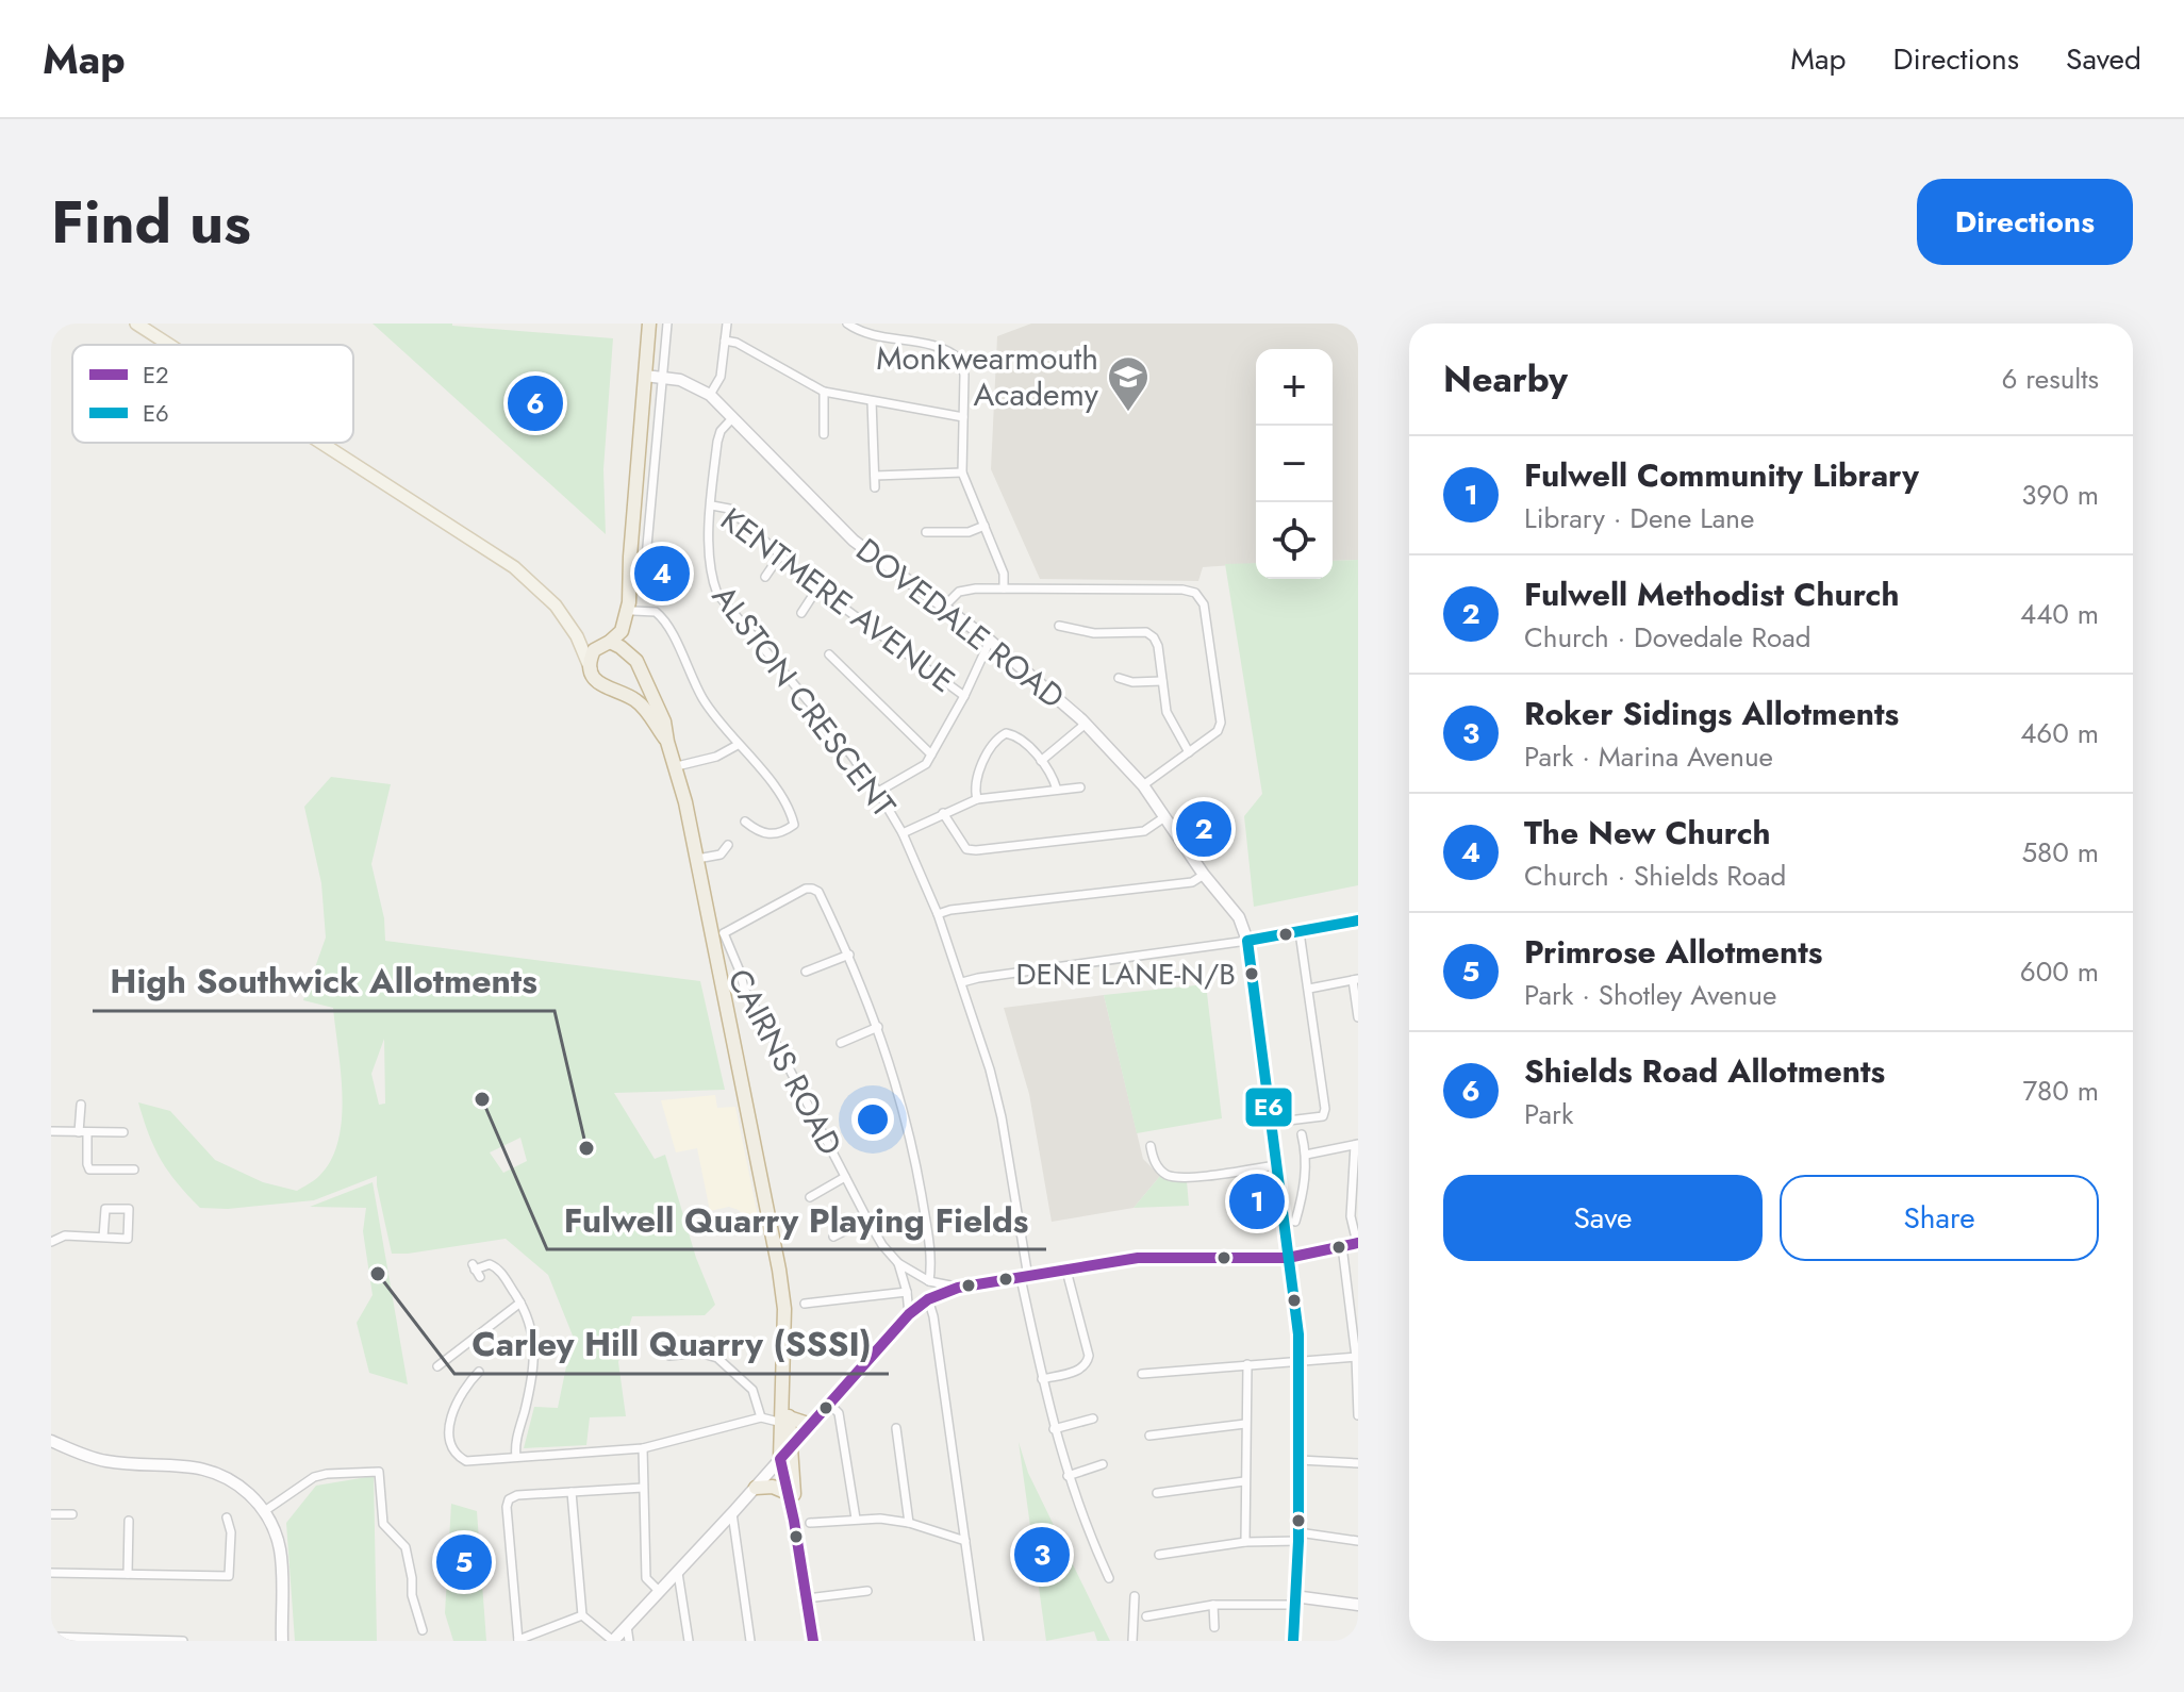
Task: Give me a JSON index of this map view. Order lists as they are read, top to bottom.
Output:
{
  "streets": {
    "street": [
      "KENTMERE AVENUE",
      "DOVEDALE ROAD",
      "ALSTON CRESCENT",
      "CAIRNS ROAD"
    ]
  },
  "crossings": [
    ["KENTMERE AVENUE", "ALSTON CRESCENT"],
    ["DOVEDALE ROAD", "ALSTON CRESCENT"]
  ],
  "places": {
    "school or university": ["Monkwearmouth Academy"],
    "other": [
      "DENE LANE-N/B",
      "Fulwell Quarry Playing Fields",
      "High Southwick Allotments",
      "Carley Hill Quarry (SSSI)"
    ]
  },
  "lines": ["transit line E6", "transit line E2"],
  "legend": ["E2", "E6"],
  "page": {
    "header": "Map",
    "nav": ["Map", "Directions", "Saved"],
    "title": "Find us",
    "buttons": [
      "Directions",
      ["Save", "Share"]
    ],
    "heading": ["Nearby", "6 results"],
    "map_buttons": ["+", "−"],
    "pins": [
      "6",
      "4",
      "2",
      "1",
      "3",
      "5"
    ],
    "list": [
      {
        "mark": "1",
        "name": "Fulwell Community Library",
        "note": "Library · Dene Lane",
        "value": "390 m"
      },
      {
        "mark": "2",
        "name": "Fulwell Methodist Church",
        "note": "Church · Dovedale Road",
        "value": "440 m"
      },
      {
        "mark": "3",
        "name": "Roker Sidings Allotments",
        "note": "Park · Marina Avenue",
        "value": "460 m"
      },
      {
        "mark": "4",
        "name": "The New Church",
        "note": "Church · Shields Road",
        "value": "580 m"
      },
      {
        "mark": "5",
        "name": "Primrose Allotments",
        "note": "Park · Shotley Avenue",
        "value": "600 m"
      },
      {
        "mark": "6",
        "name": "Shields Road Allotments",
        "note": "Park",
        "value": "780 m"
      }
    ]
  }
}
